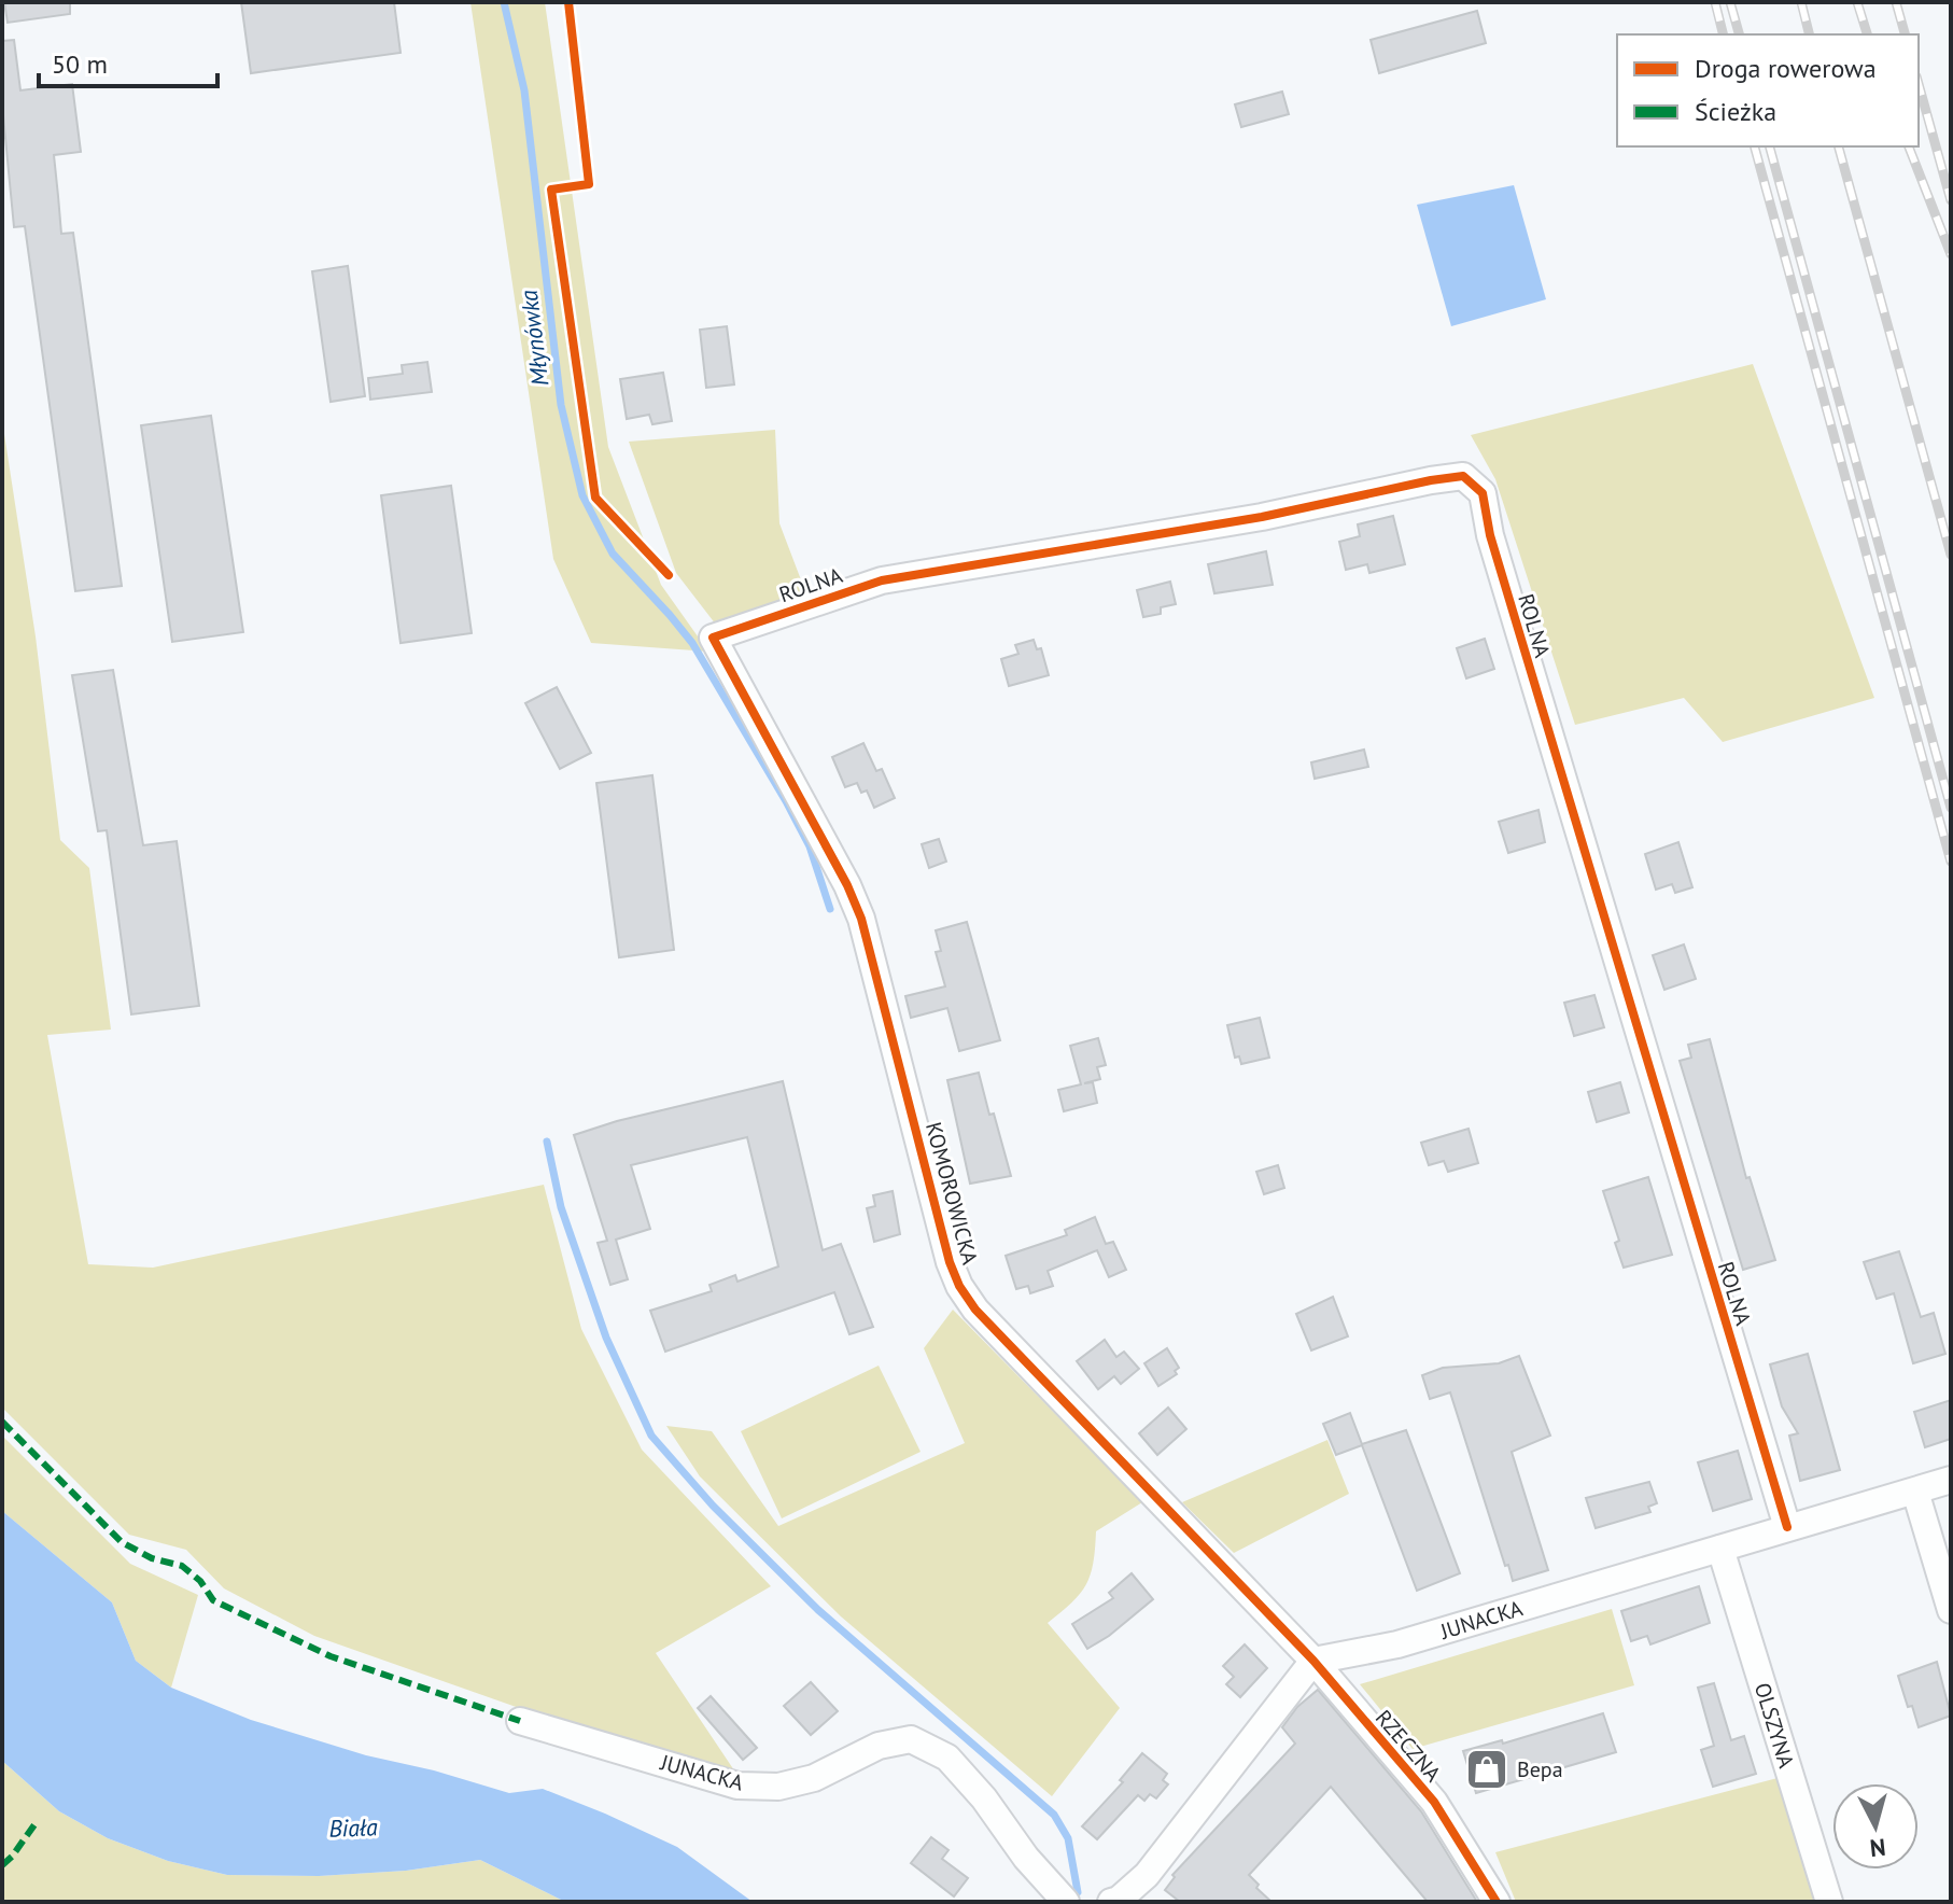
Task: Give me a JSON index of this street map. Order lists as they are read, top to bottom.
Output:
{
  "streets": {
    "street": [
      "ROLNA",
      "KOMOROWICKA",
      "JUNACKA",
      "OLSZYNA",
      "RZECZNA"
    ]
  },
  "crossings": [
    ["ROLNA", "KOMOROWICKA"],
    ["ROLNA", "JUNACKA"],
    ["KOMOROWICKA", "JUNACKA"],
    ["KOMOROWICKA", "RZECZNA"],
    ["JUNACKA", "OLSZYNA"],
    ["JUNACKA", "RZECZNA"]
  ],
  "water": ["Młynówka", "Biała"],
  "places": {
    "shop": ["Bepa"]
  },
  "legend": ["Droga rowerowa", "Ścieżka"],
  "scale_bar": "50 m",
  "north": "bottom"
}
